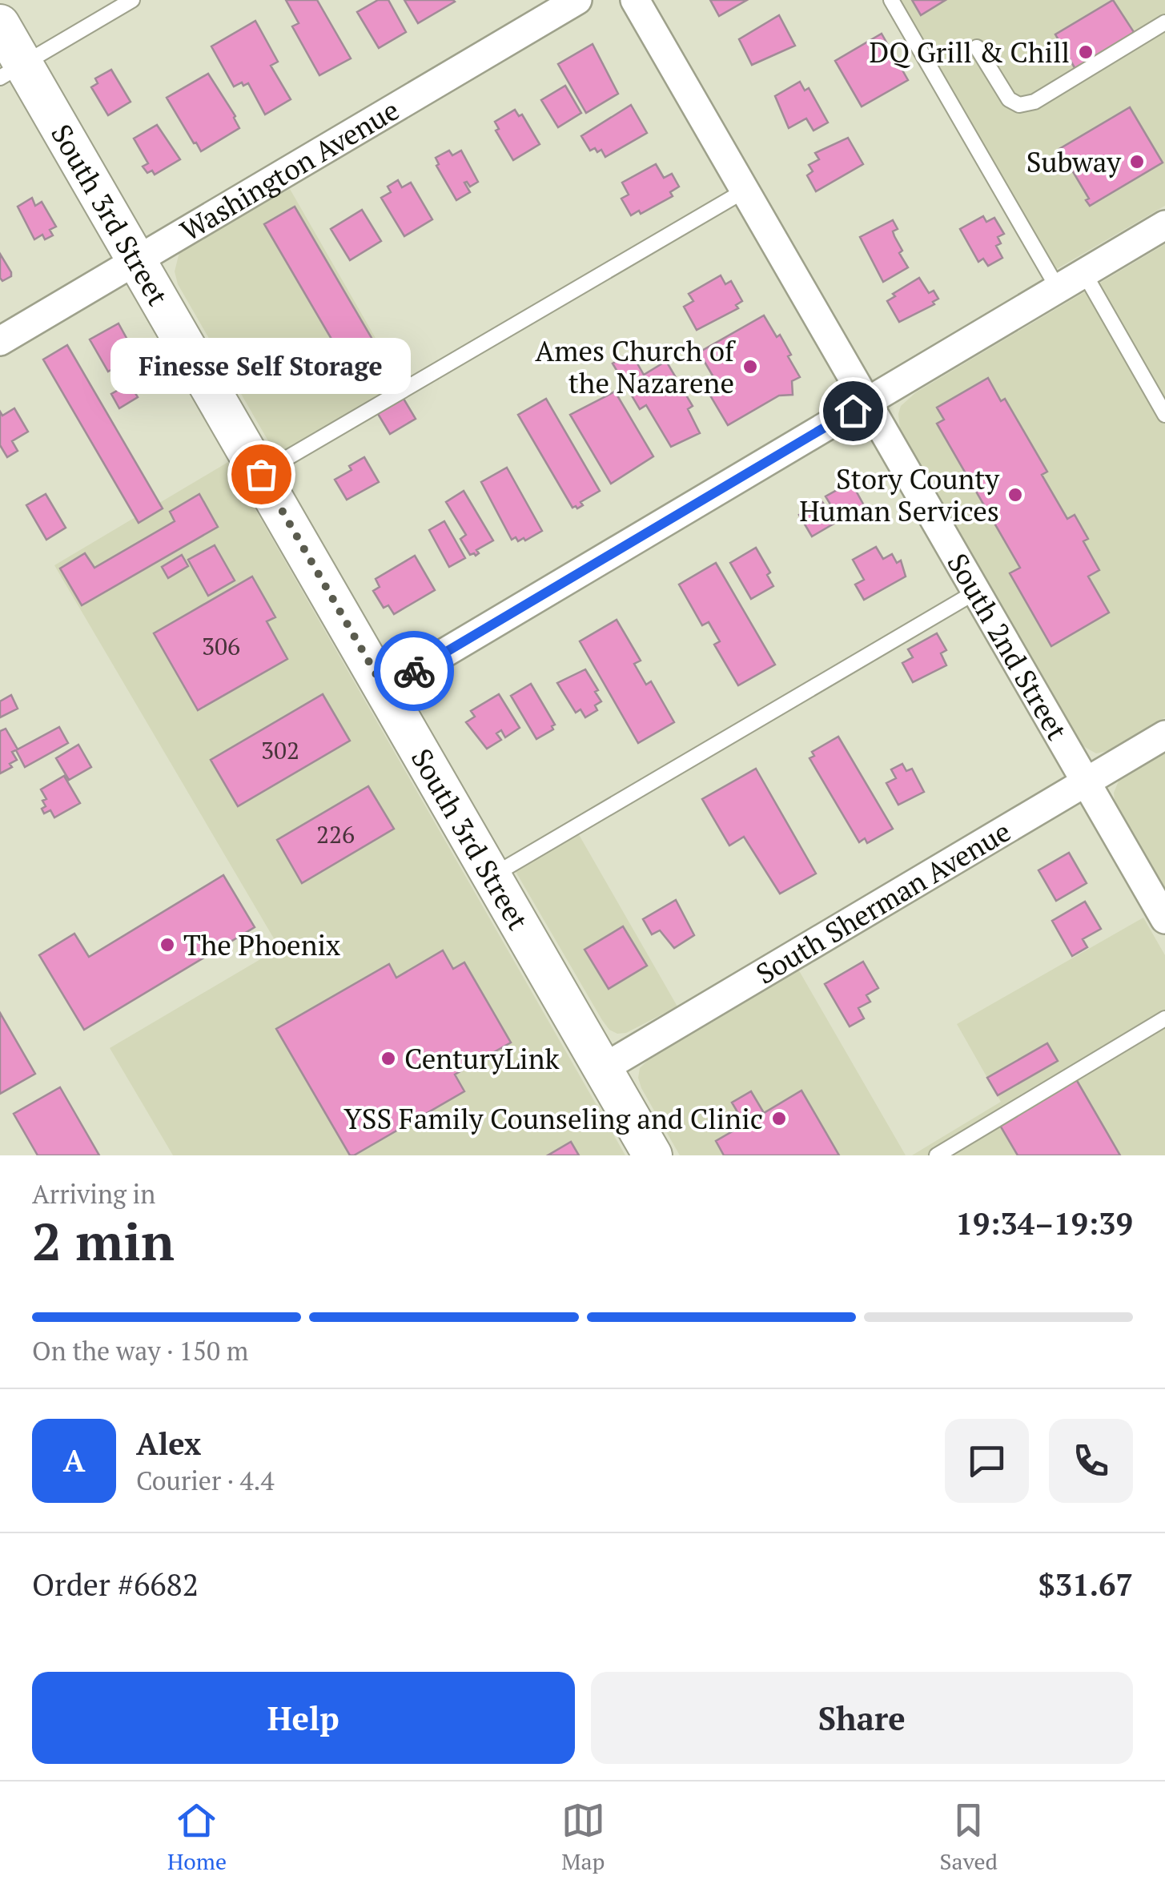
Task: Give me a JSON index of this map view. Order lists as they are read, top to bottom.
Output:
{
  "streets": {
    "main road": ["South 3rd Street"],
    "street": ["Washington Avenue", "South 2nd Street", "South Sherman Avenue"]
  },
  "crossings": [
    ["Washington Avenue", "South 3rd Street"],
    ["South 3rd Street", "South Sherman Avenue"],
    ["South 2nd Street", "South Sherman Avenue"]
  ],
  "places": [
    "DQ Grill & Chill",
    "Subway",
    "Ames Church of the Nazarene",
    "Finesse Self Storage",
    "Story County Human Services",
    "The Phoenix",
    "CenturyLink",
    "YSS Family Counseling and Clinic"
  ],
  "house_numbers": ["306", "302", "226"],
  "page": {
    "bubble": "Finesse Self Storage",
    "heading": ["2 min", "Arriving in", "19:34–19:39"],
    "panel": [
      "Alex",
      "Courier · 4.4",
      "Order #6682",
      "$31.67"
    ],
    "bar": "On the way · 150 m",
    "round": "A",
    "buttons": ["Help", "Share"],
    "tabs": ["Home", "Map", "Saved"]
  }
}
